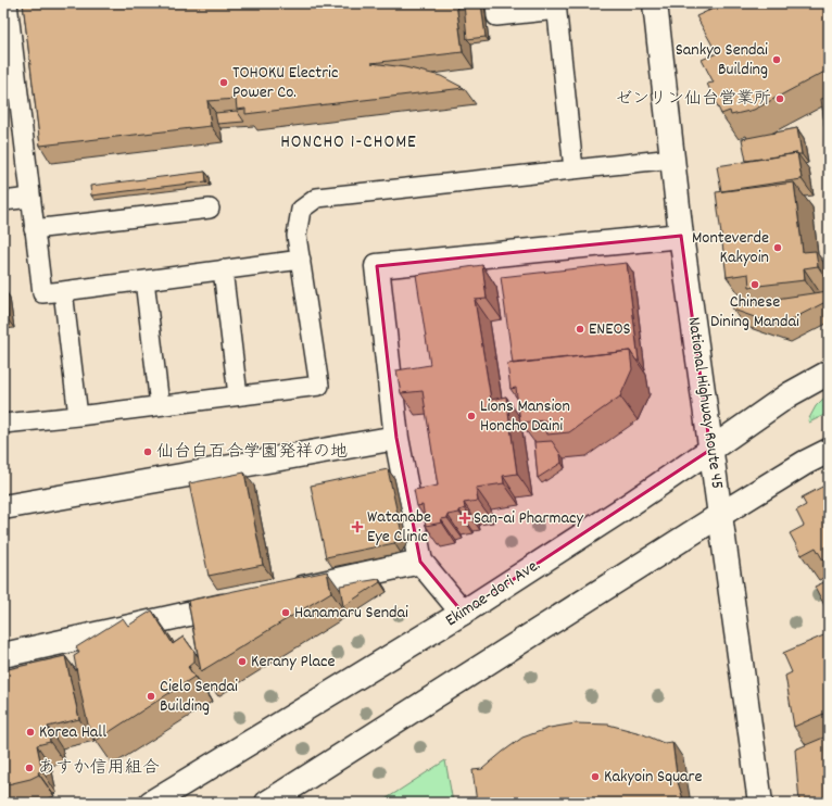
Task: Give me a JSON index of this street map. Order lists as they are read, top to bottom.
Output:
{
  "streets": {
    "main road": ["National Highway Route 45", "Ekimae-dori Ave."]
  },
  "crossings": [
    ["National Highway Route 45", "Ekimae-dori Ave."]
  ],
  "districts": ["HONCHO 1-CHOME"],
  "places": {
    "other": [
      "Sankyo Sendai Building",
      "TOHOKU Electric Power Co.",
      "ゼンリン仙台営業所",
      "Monteverde Kakyoin",
      "Chinese Dining Mandai",
      "ENEOS",
      "Lions Mansion Honcho Daini",
      "仙台白百合学園発祥の地",
      "Hanamaru Sendai",
      "Kerany Place",
      "Cielo Sendai Building",
      "Korea Hall",
      "あすか信用組合",
      "Kakyoin Square"
    ],
    "health": ["San-ai Pharmacy", "Watanabe Eye Clinic"]
  }
}
